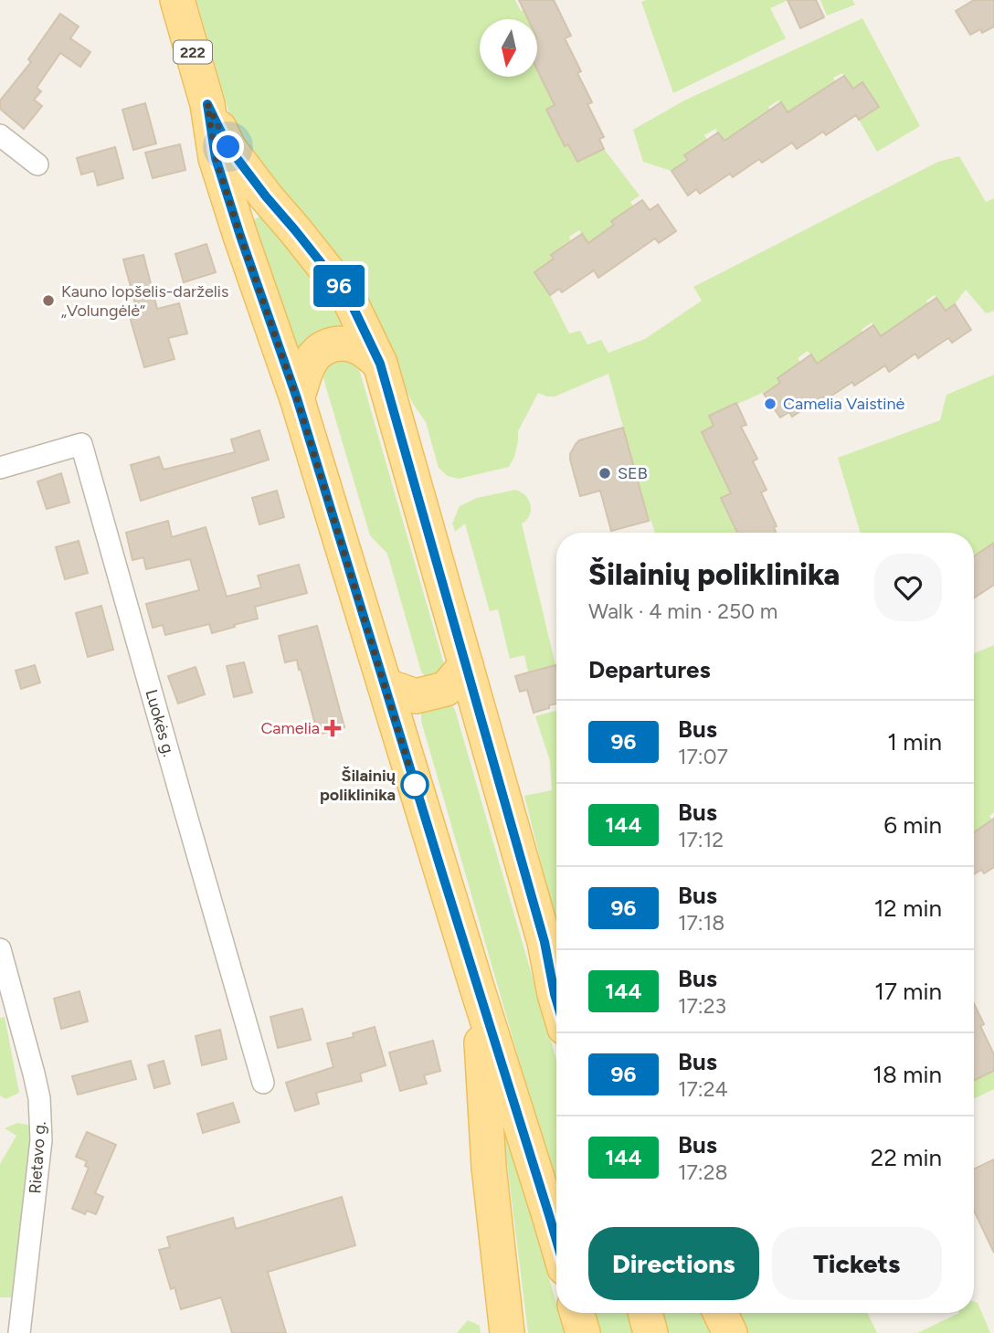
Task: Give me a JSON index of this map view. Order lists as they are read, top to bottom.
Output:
{
  "streets": {
    "main road": ["222"],
    "street": ["Luokės g.", "Rietavo g."]
  },
  "places": {
    "other": [
      "Kauno lopšelis-darželis „Volungėlė“",
      "Camelia Vaistinė",
      "SEB",
      "Šilainių poliklinika"
    ],
    "health": ["Camelia"]
  },
  "lines": ["bus line 96"],
  "north": "bottom",
  "page": {
    "on_map": "96",
    "heading": [
      ["Šilainių poliklinika", "Walk · 4 min · 250 m"],
      "Departures"
    ],
    "list": [
      {
        "mark": "96",
        "name": "Bus",
        "note": "17:07",
        "value": "1 min"
      },
      {
        "mark": "144",
        "name": "Bus",
        "note": "17:12",
        "value": "6 min"
      },
      {
        "mark": "96",
        "name": "Bus",
        "note": "17:18",
        "value": "12 min"
      },
      {
        "mark": "144",
        "name": "Bus",
        "note": "17:23",
        "value": "17 min"
      },
      {
        "mark": "96",
        "name": "Bus",
        "note": "17:24",
        "value": "18 min"
      },
      {
        "mark": "144",
        "name": "Bus",
        "note": "17:28",
        "value": "22 min"
      }
    ],
    "buttons": ["Directions", "Tickets"]
  }
}
